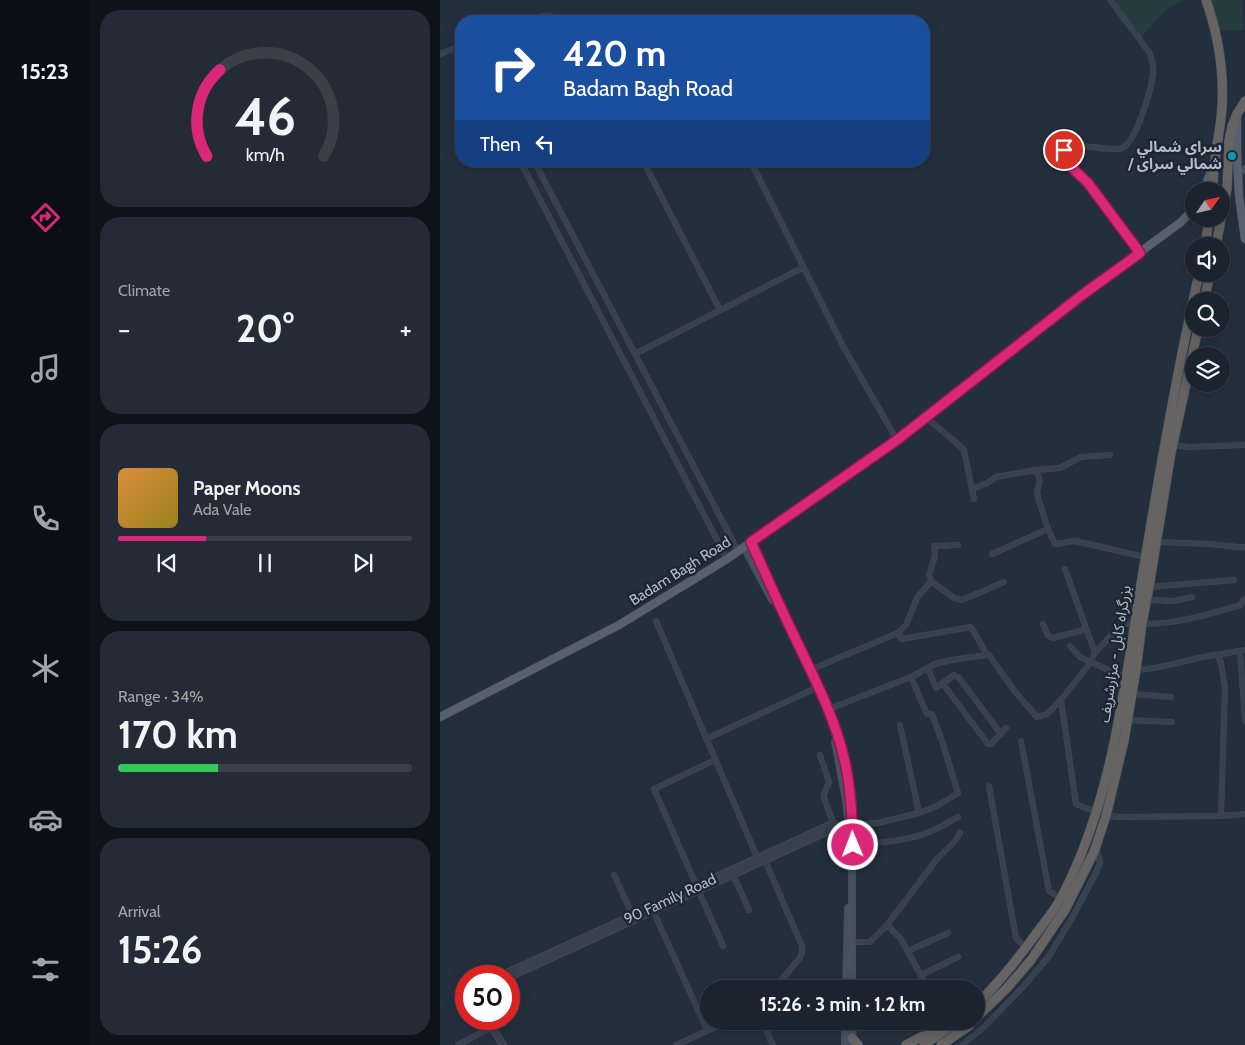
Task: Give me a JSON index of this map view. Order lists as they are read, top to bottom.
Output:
{
  "streets": {
    "highway": ["بزرگراه کابل - مزارشریف"],
    "main road": ["Badam Bagh Road"],
    "street": ["90 Family Road"]
  },
  "places": ["سرای شمالي / شمالي سرای"],
  "north": "top right",
  "page": {
    "tabs": "15:23",
    "turn": ["420 m", "Badam Bagh Road"],
    "then": "Then",
    "tile": [
      "Climate",
      ["Range · 34%", "170 km"],
      ["Arrival", "15:26"]
    ],
    "heat": ["−", "20°", "+"],
    "song": ["Paper Moons", "Ada Vale"],
    "limit": "50",
    "trip": "15:26 · 3 min · 1.2 km",
    "gauge": ["46", "km/h"]
  }
}
